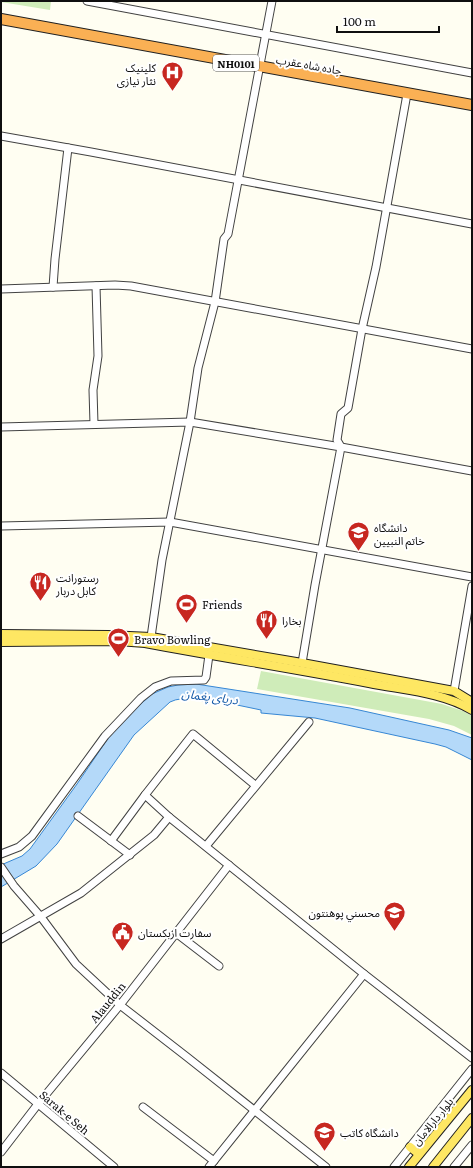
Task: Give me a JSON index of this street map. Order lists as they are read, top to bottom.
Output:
{
  "streets": {
    "highway": ["NH0101", "جاده شاه عقرب"],
    "main road": ["بلوار دارالامان"],
    "street": ["Alauddin", "Sarak-e Seh"]
  },
  "crossings": [
    ["Alauddin", "Sarak-e Seh"]
  ],
  "water": ["دریای پغمان"],
  "places": {
    "hospital": ["کلینیک نثار نیازی"],
    "school or university": ["دانشگاه خاتم النبیین", "محسني پوهنتون", "دانشگاه کاتب"],
    "restaurant": ["رستورانت کابل دربار", "بخارا"],
    "sports": ["Friends", "Bravo Bowling"],
    "public building": ["سفارت ازبکستان"]
  },
  "scale_bar": "100 m"
}
